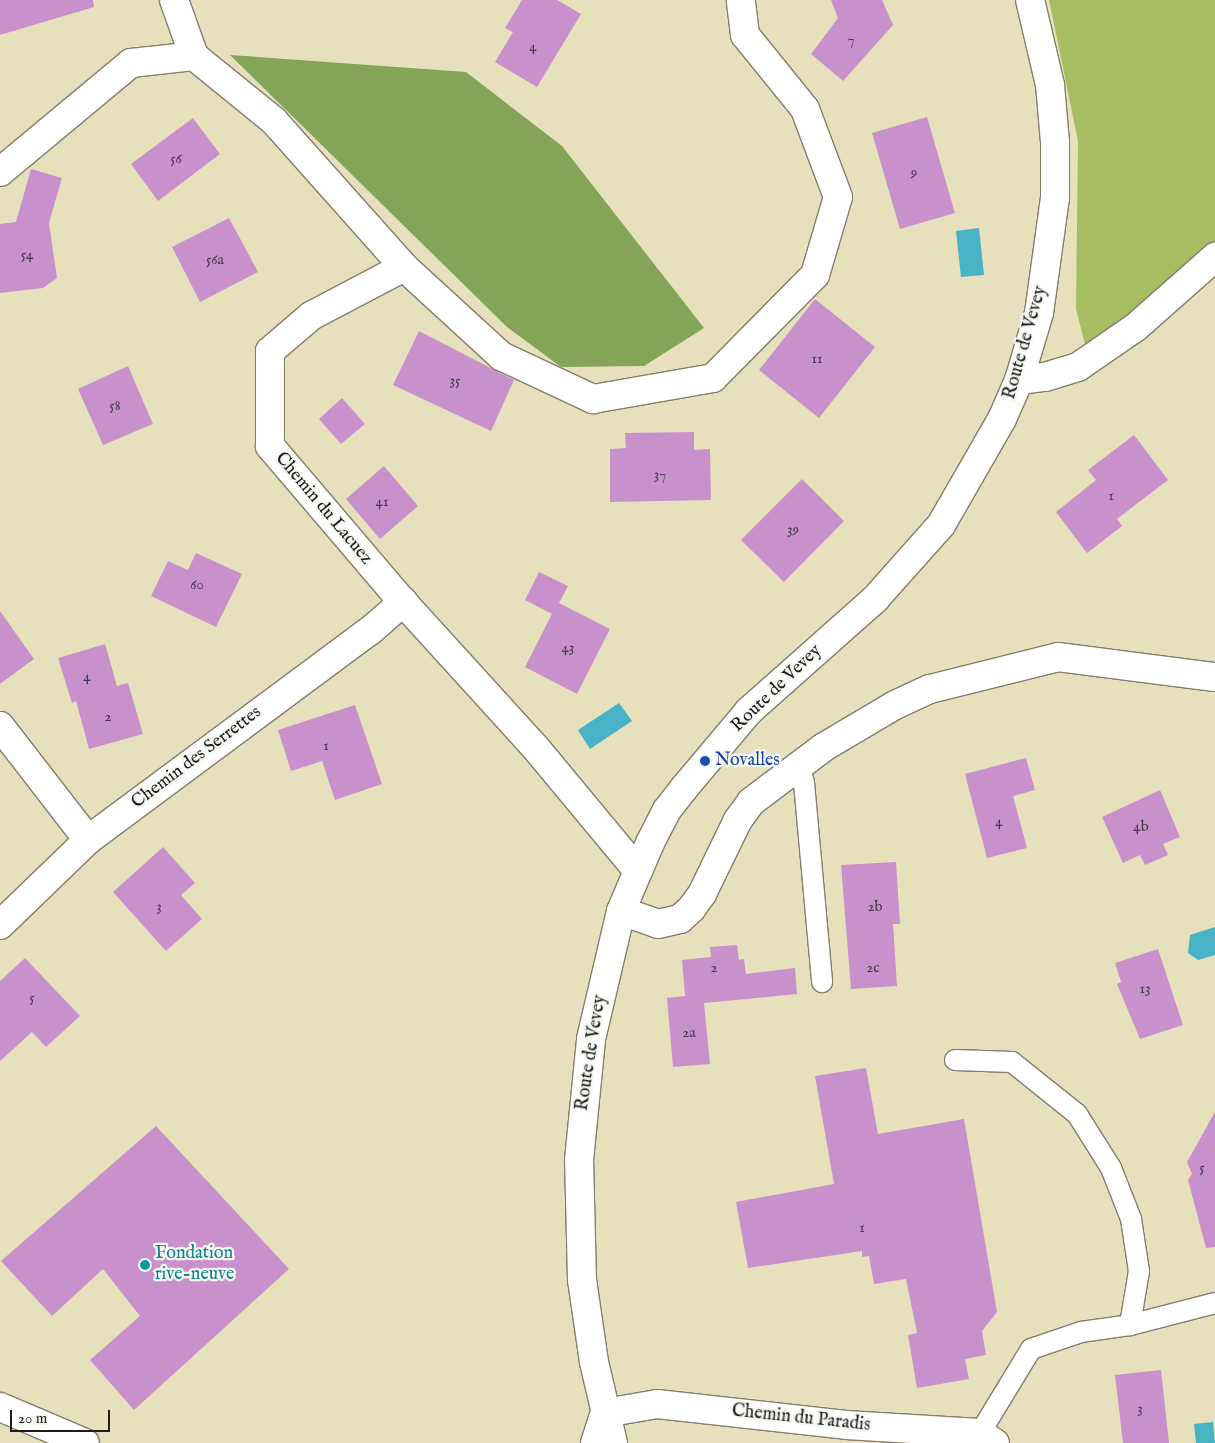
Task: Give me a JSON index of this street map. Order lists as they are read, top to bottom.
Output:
{
  "streets": {
    "street": [
      "Route de Vevey",
      "Chemin du Lacuez",
      "Chemin des Serrettes",
      "Chemin du Paradis"
    ]
  },
  "crossings": [
    ["Route de Vevey", "Chemin du Lacuez"],
    ["Route de Vevey", "Chemin du Paradis"],
    ["Chemin du Lacuez", "Chemin des Serrettes"]
  ],
  "places": ["Novalles", "Fondation rive-neuve"],
  "house_numbers": [
    "7",
    "4",
    "56",
    "9",
    "54",
    "56a",
    "11",
    "35",
    "58",
    "37",
    "1",
    "41",
    "39",
    "60",
    "43",
    "4",
    "2",
    "1",
    "4",
    "4b",
    "3",
    "2b",
    "2",
    "2c",
    "13",
    "5",
    "2a",
    "5",
    "1",
    "3"
  ],
  "scale_bar": "20 m"
}
